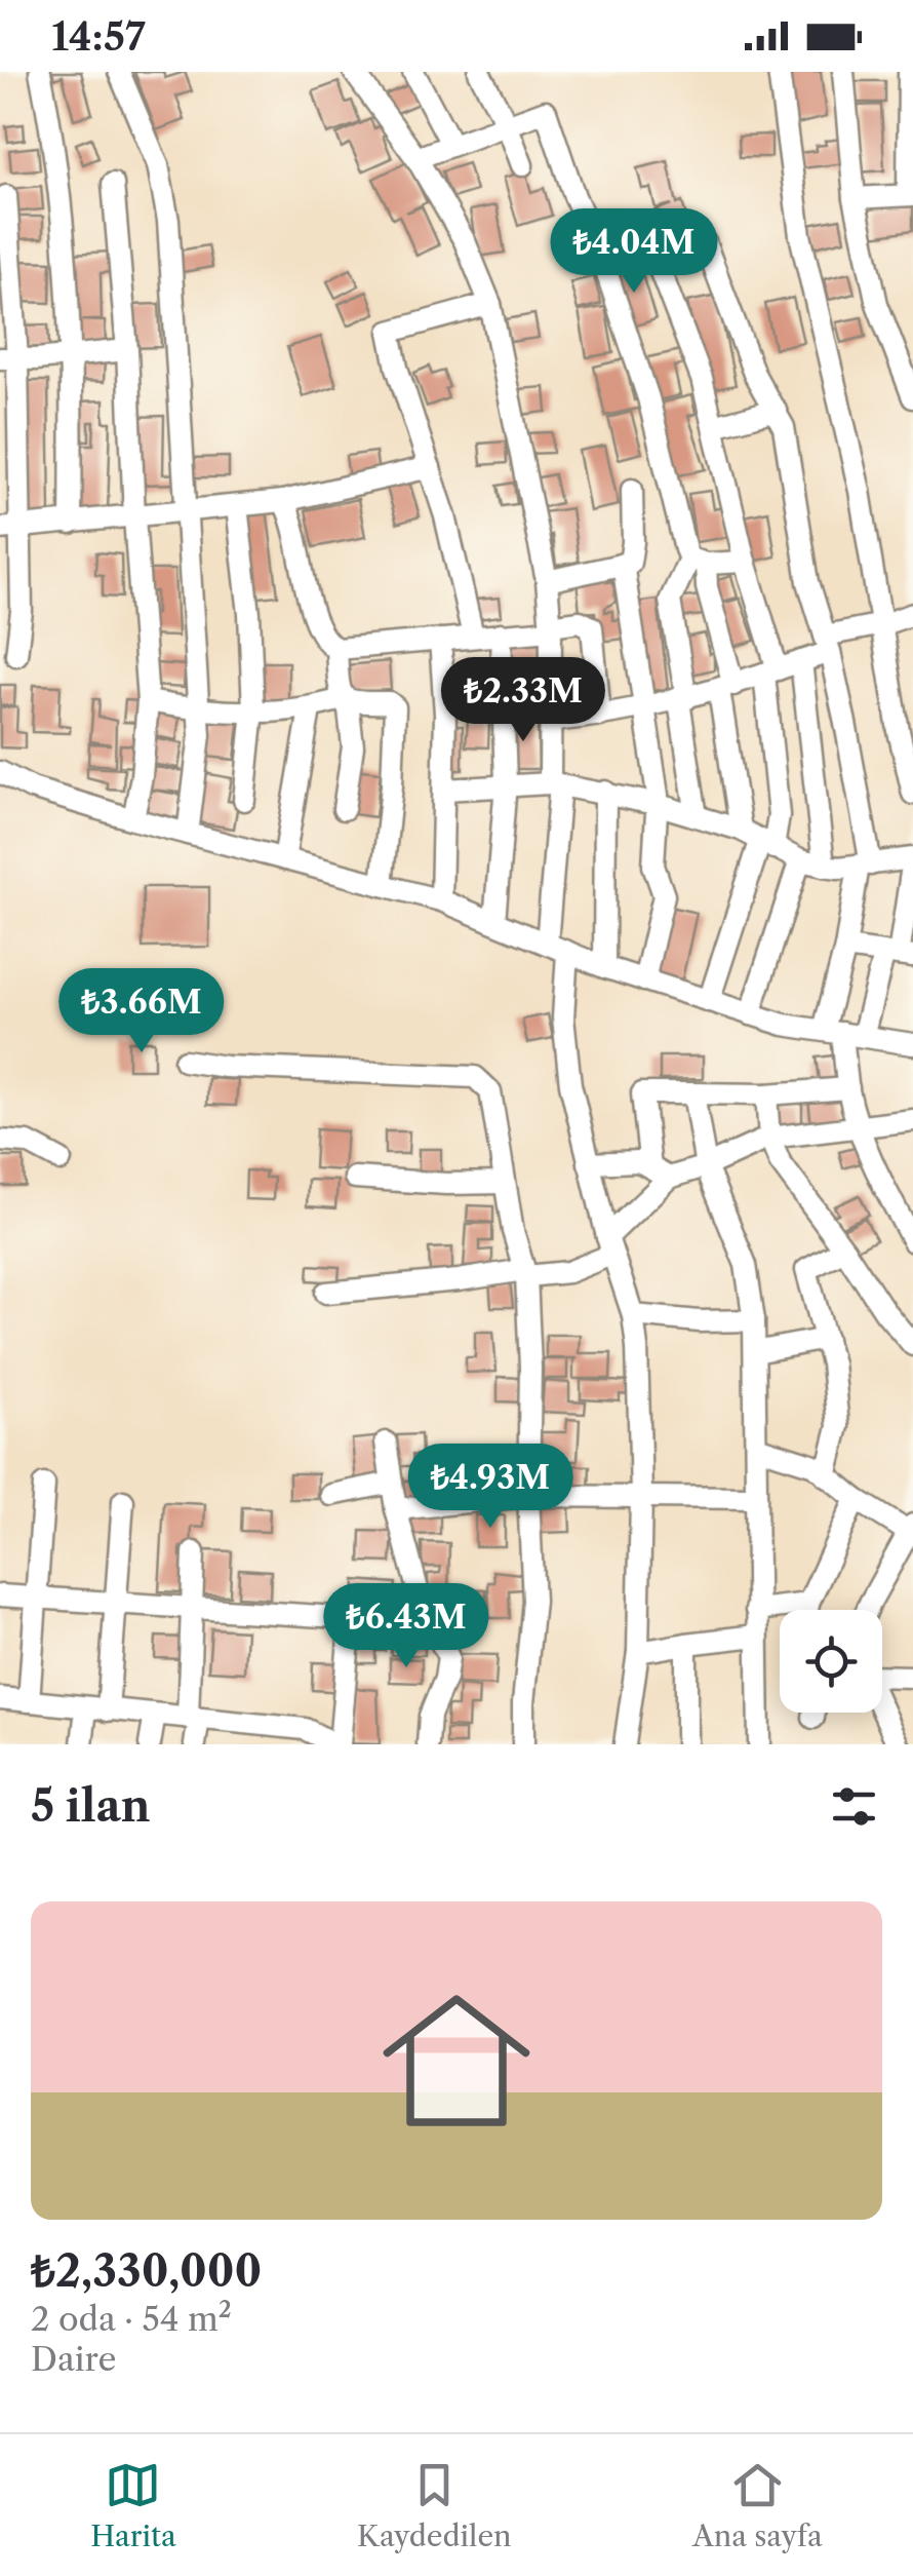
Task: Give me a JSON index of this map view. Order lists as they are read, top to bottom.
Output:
{
  "page": {
    "status": "14:57",
    "price": [
      "₺4.04M",
      "₺2.33M",
      "₺3.66M",
      "₺4.93M",
      "₺6.43M"
    ],
    "heading": "5 ilan",
    "list": [
      {
        "name": "₺2,330,000",
        "note": "2 oda · 54 m² · Daire"
      }
    ],
    "tabs": ["Harita", "Kaydedilen", "Ana sayfa"]
  }
}
